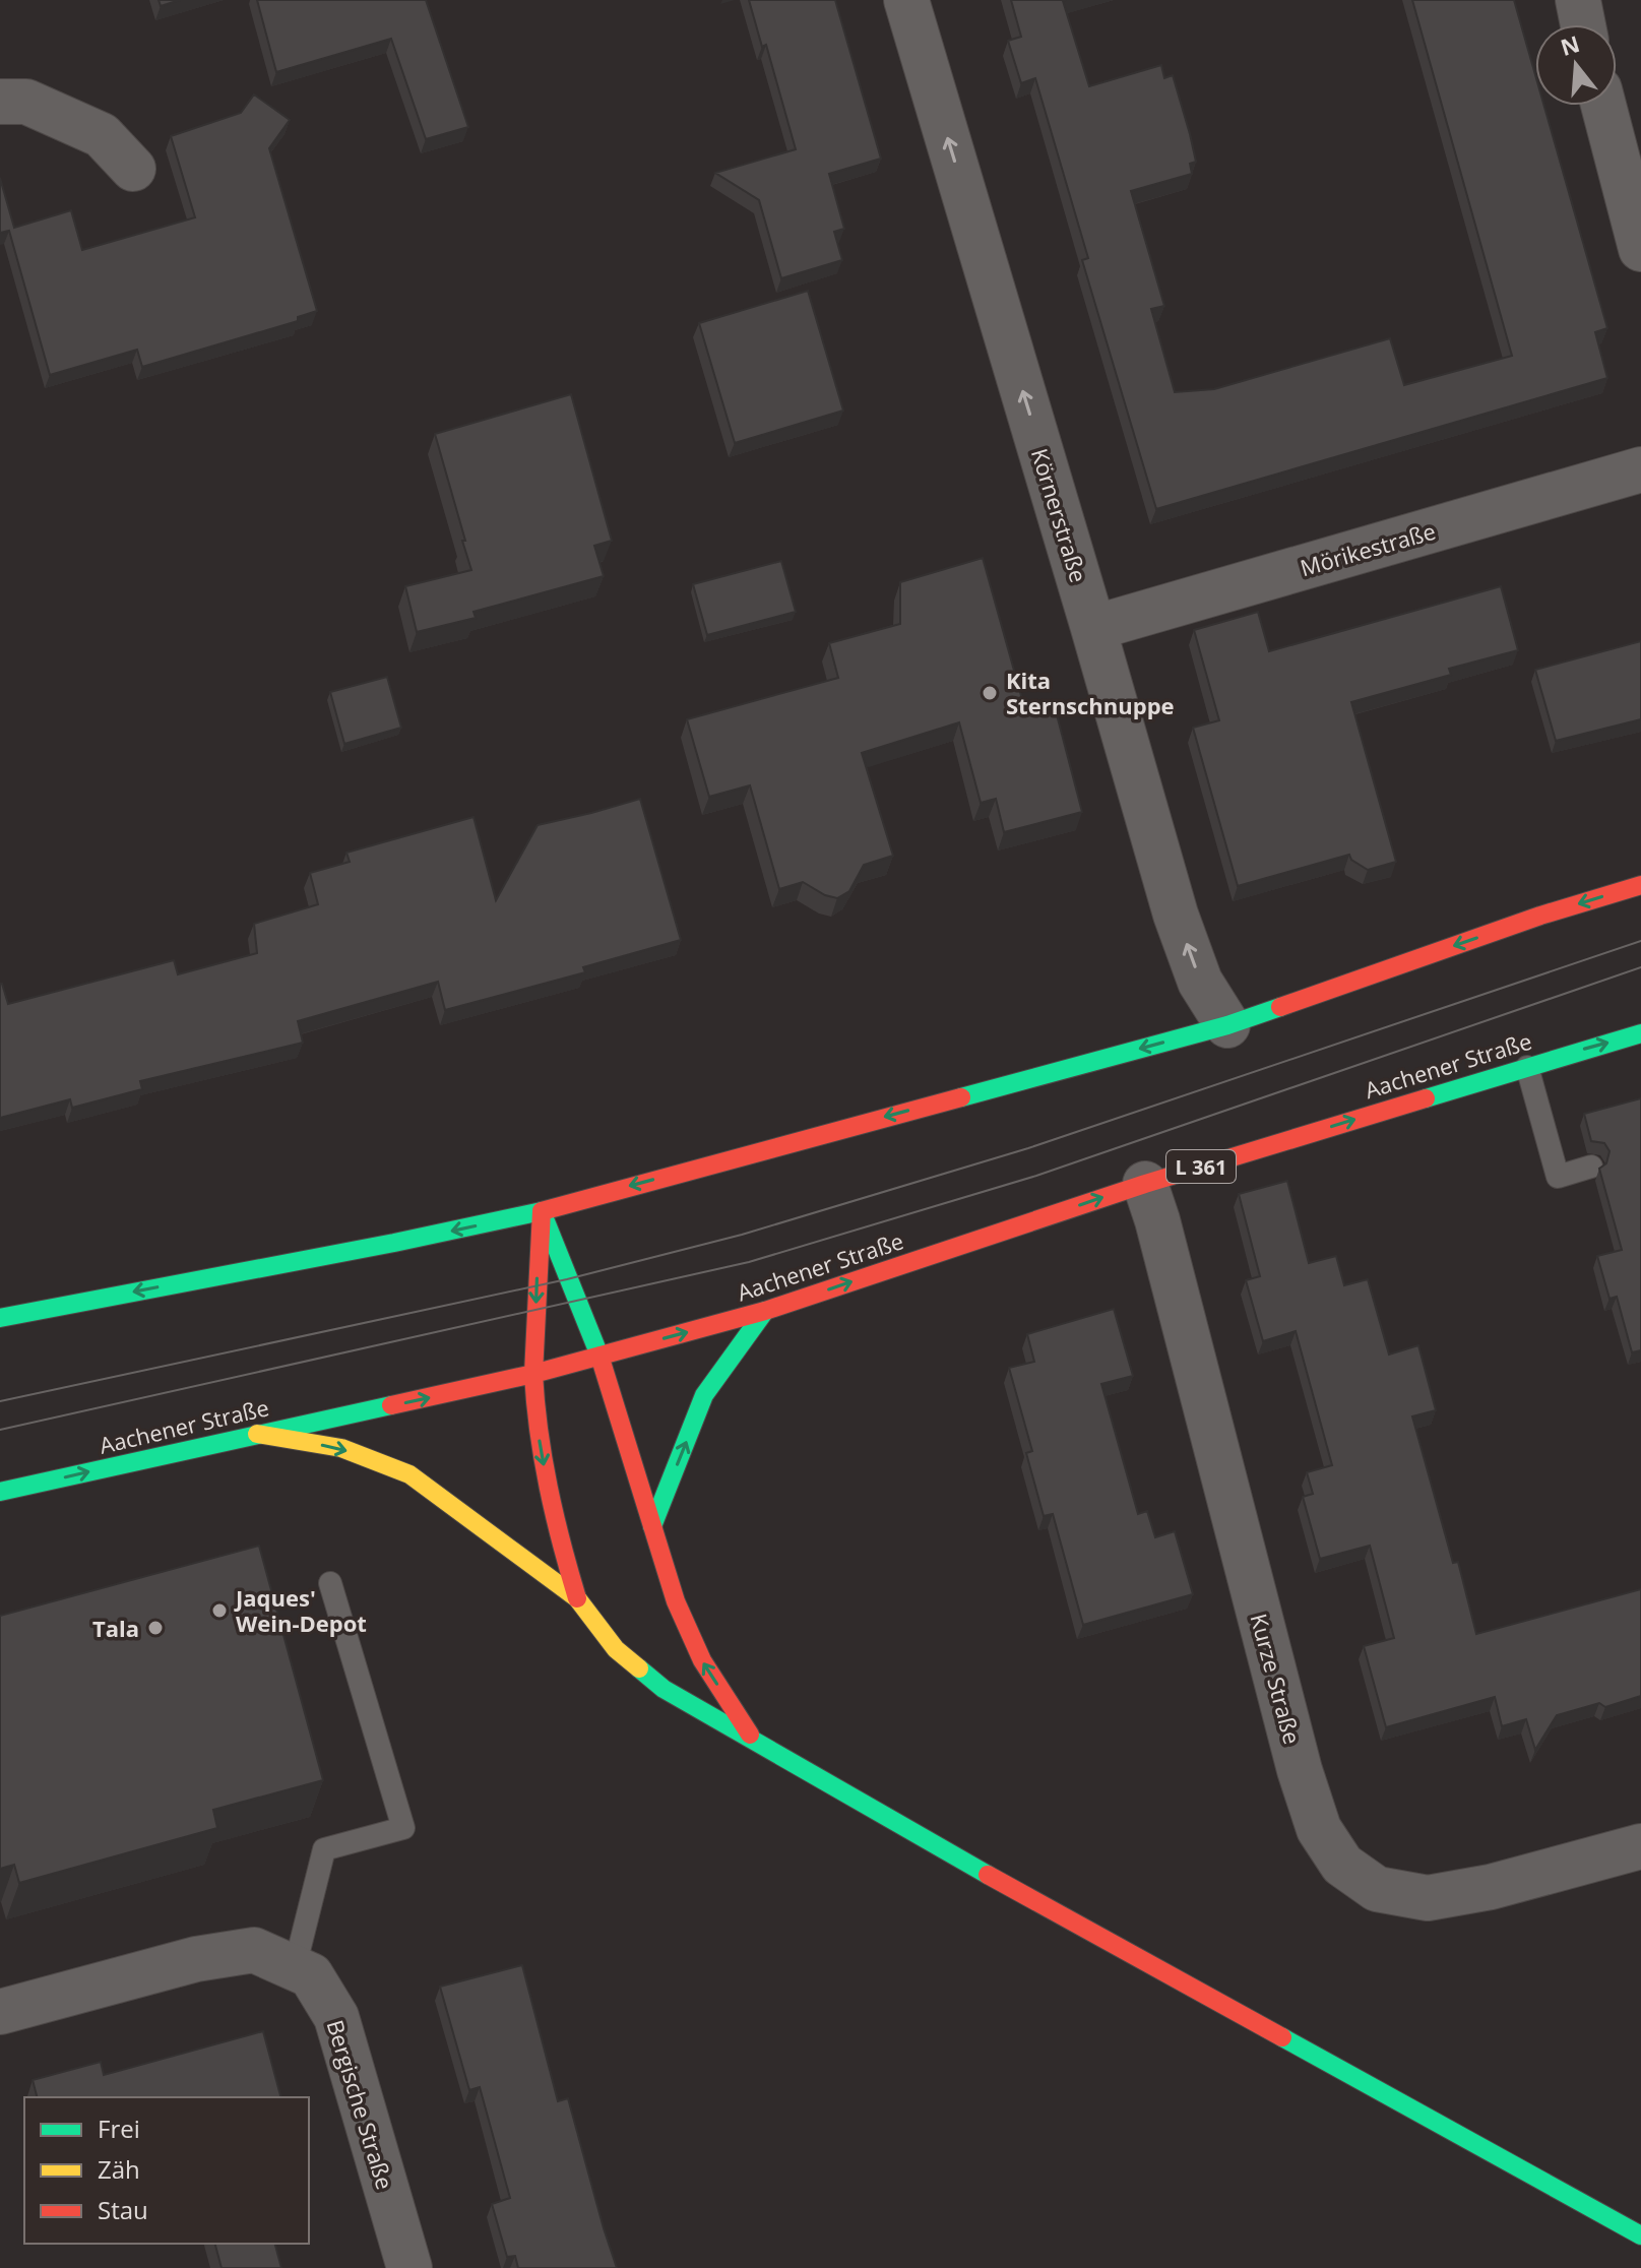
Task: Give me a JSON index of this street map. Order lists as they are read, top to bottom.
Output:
{
  "streets": {
    "main road": ["Aachener Straße", "L 361"],
    "street": [
      "Körnerstraße",
      "Mörikestraße",
      "Kurze Straße",
      "Bergische Straße"
    ]
  },
  "crossings": [
    ["Körnerstraße", "Mörikestraße"],
    ["Aachener Straße", "Kurze Straße"]
  ],
  "one_way": ["Körnerstraße"],
  "places": ["Kita Sternschnuppe", "Jaques' Wein-Depot", "Tala"],
  "legend": ["Frei", "Zäh", "Stau"],
  "north": "top"
}
